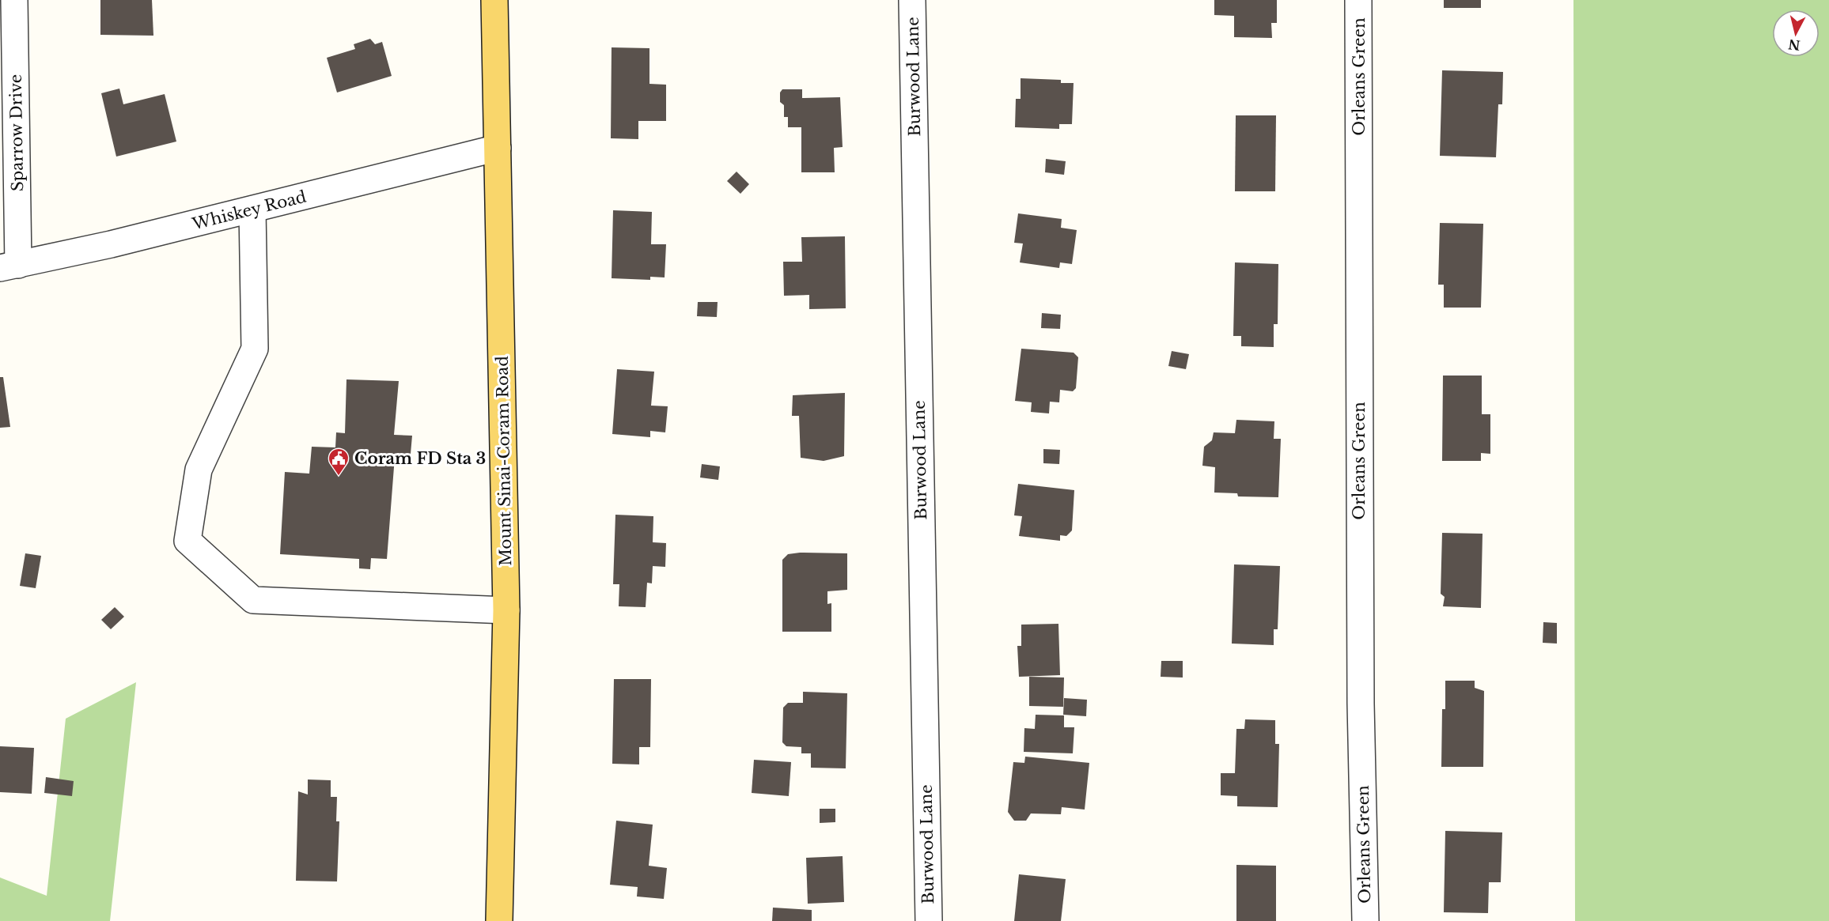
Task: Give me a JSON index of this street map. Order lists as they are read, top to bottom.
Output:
{
  "streets": {
    "main road": ["Mount Sinai-Coram Road"],
    "street": [
      "Burwood Lane",
      "Orleans Green",
      "Sparrow Drive",
      "Whiskey Road"
    ]
  },
  "crossings": [
    ["Sparrow Drive", "Whiskey Road"],
    ["Whiskey Road", "Mount Sinai-Coram Road"]
  ],
  "places": {
    "public building": ["Coram FD Sta 3"]
  },
  "north": "bottom"
}
